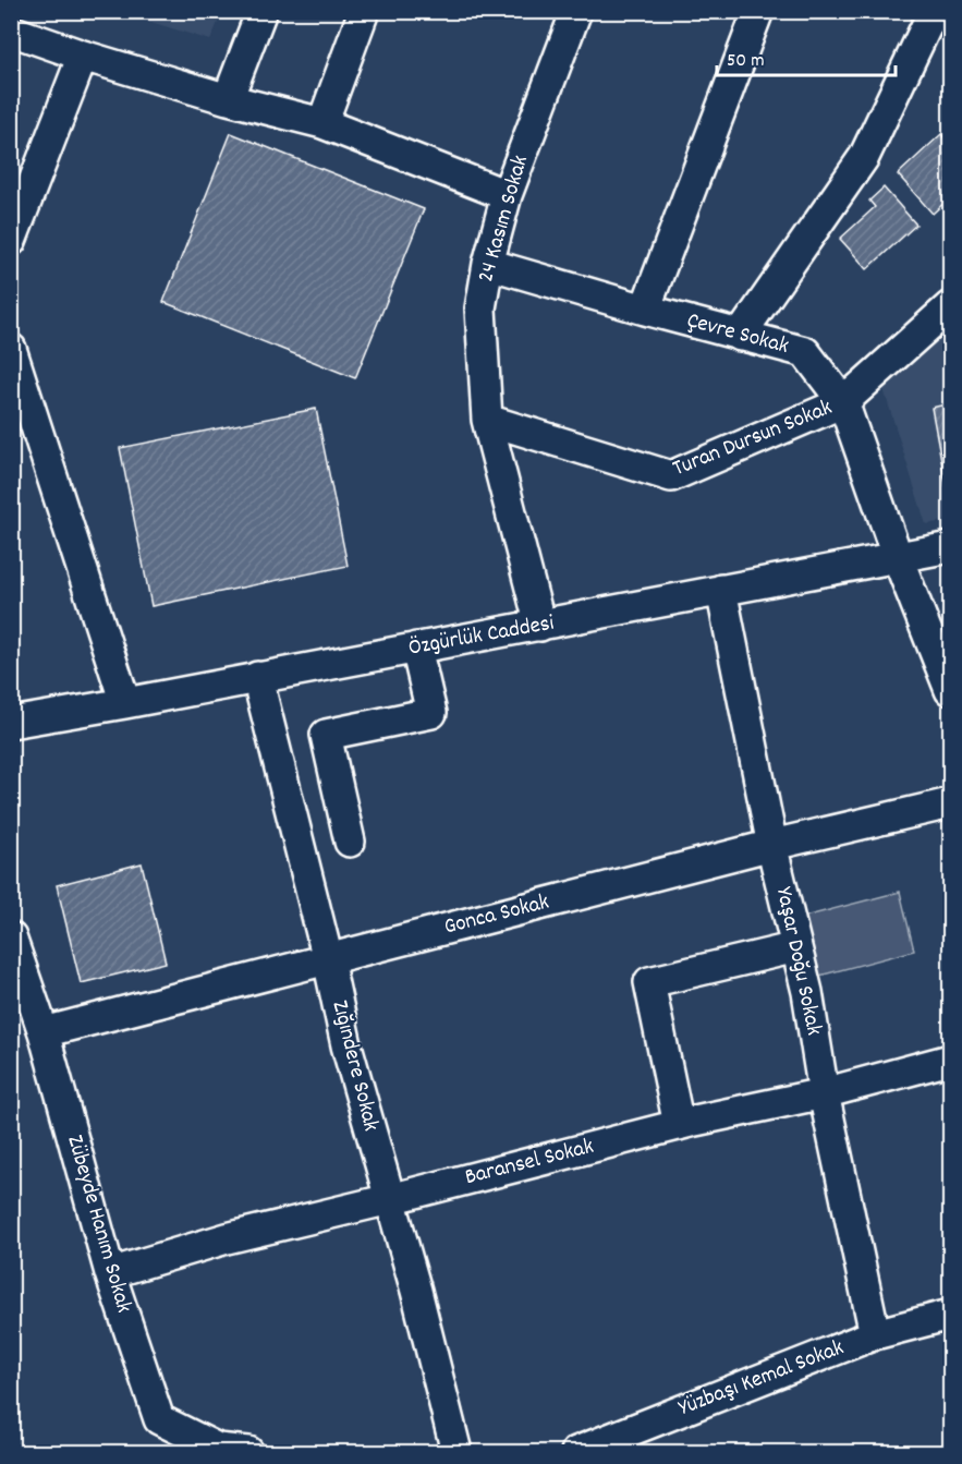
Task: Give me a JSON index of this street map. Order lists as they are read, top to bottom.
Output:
{
  "streets": {
    "street": [
      "24 Kasım Sokak",
      "Çevre Sokak",
      "Turan Dursun Sokak",
      "Özgürlük Caddesi",
      "Gonca Sokak",
      "Yaşar Doğu Sokak",
      "Zığındere Sokak",
      "Baransel Sokak",
      "Zübeyde Hanım Sokak",
      "Yüzbaşı Kemal Sokak"
    ]
  },
  "crossings": [
    ["24 Kasım Sokak", "Çevre Sokak"],
    ["24 Kasım Sokak", "Turan Dursun Sokak"],
    ["24 Kasım Sokak", "Özgürlük Caddesi"],
    ["Çevre Sokak", "Turan Dursun Sokak"],
    ["Çevre Sokak", "Özgürlük Caddesi"],
    ["Özgürlük Caddesi", "Yaşar Doğu Sokak"],
    ["Özgürlük Caddesi", "Zığındere Sokak"],
    ["Gonca Sokak", "Yaşar Doğu Sokak"],
    ["Gonca Sokak", "Zığındere Sokak"],
    ["Gonca Sokak", "Zübeyde Hanım Sokak"],
    ["Yaşar Doğu Sokak", "Baransel Sokak"],
    ["Yaşar Doğu Sokak", "Yüzbaşı Kemal Sokak"],
    ["Zığındere Sokak", "Baransel Sokak"],
    ["Baransel Sokak", "Zübeyde Hanım Sokak"]
  ],
  "scale_bar": "50 m"
}
